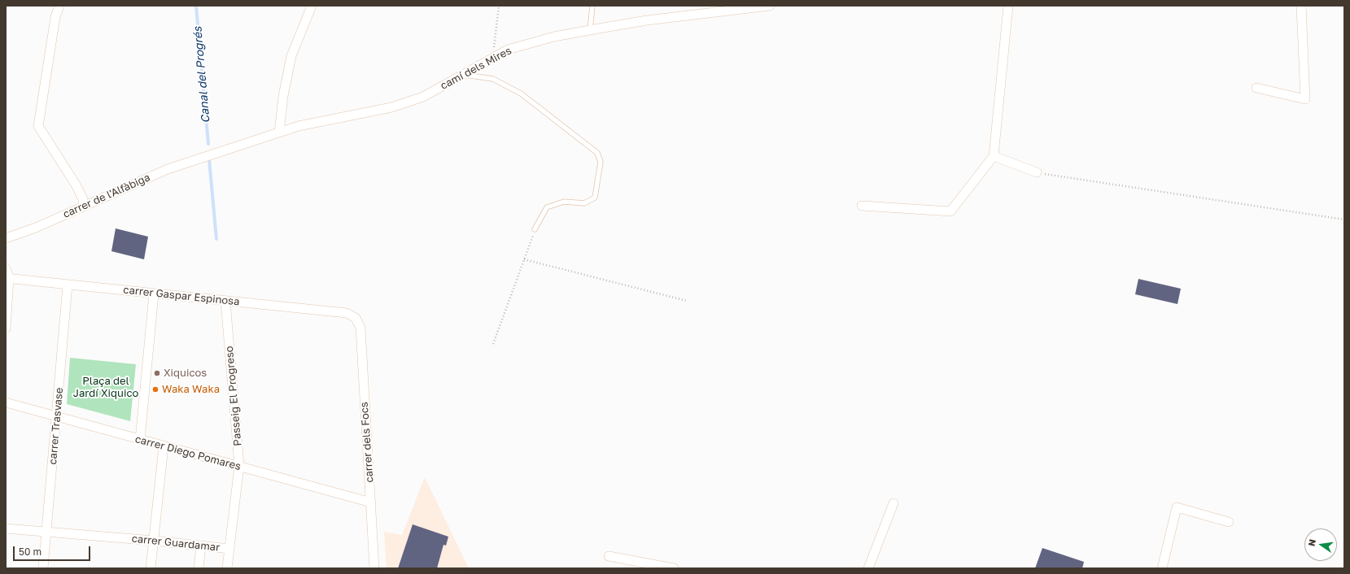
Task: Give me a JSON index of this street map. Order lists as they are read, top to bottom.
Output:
{
  "streets": {
    "street": [
      "camí dels Mires",
      "carrer de l'Alfàbiga",
      "carrer Gaspar Espinosa",
      "Passeig El Progreso",
      "carrer Trasvase",
      "carrer dels Focs",
      "carrer Diego Pomares",
      "carrer Guardamar"
    ]
  },
  "crossings": [
    ["camí dels Mires", "carrer de l'Alfàbiga"],
    ["carrer Gaspar Espinosa", "Passeig El Progreso"],
    ["carrer Gaspar Espinosa", "carrer Trasvase"],
    ["carrer Gaspar Espinosa", "carrer dels Focs"],
    ["Passeig El Progreso", "carrer Diego Pomares"],
    ["Passeig El Progreso", "carrer Guardamar"],
    ["carrer Trasvase", "carrer Diego Pomares"],
    ["carrer Trasvase", "carrer Guardamar"],
    ["carrer dels Focs", "carrer Diego Pomares"]
  ],
  "water": ["Canal del Progrés"],
  "parks": ["Plaça del Jardí Xiquico"],
  "places": ["Xiquicos", "Waka Waka"],
  "scale_bar": "50 m",
  "north": "left"
}
